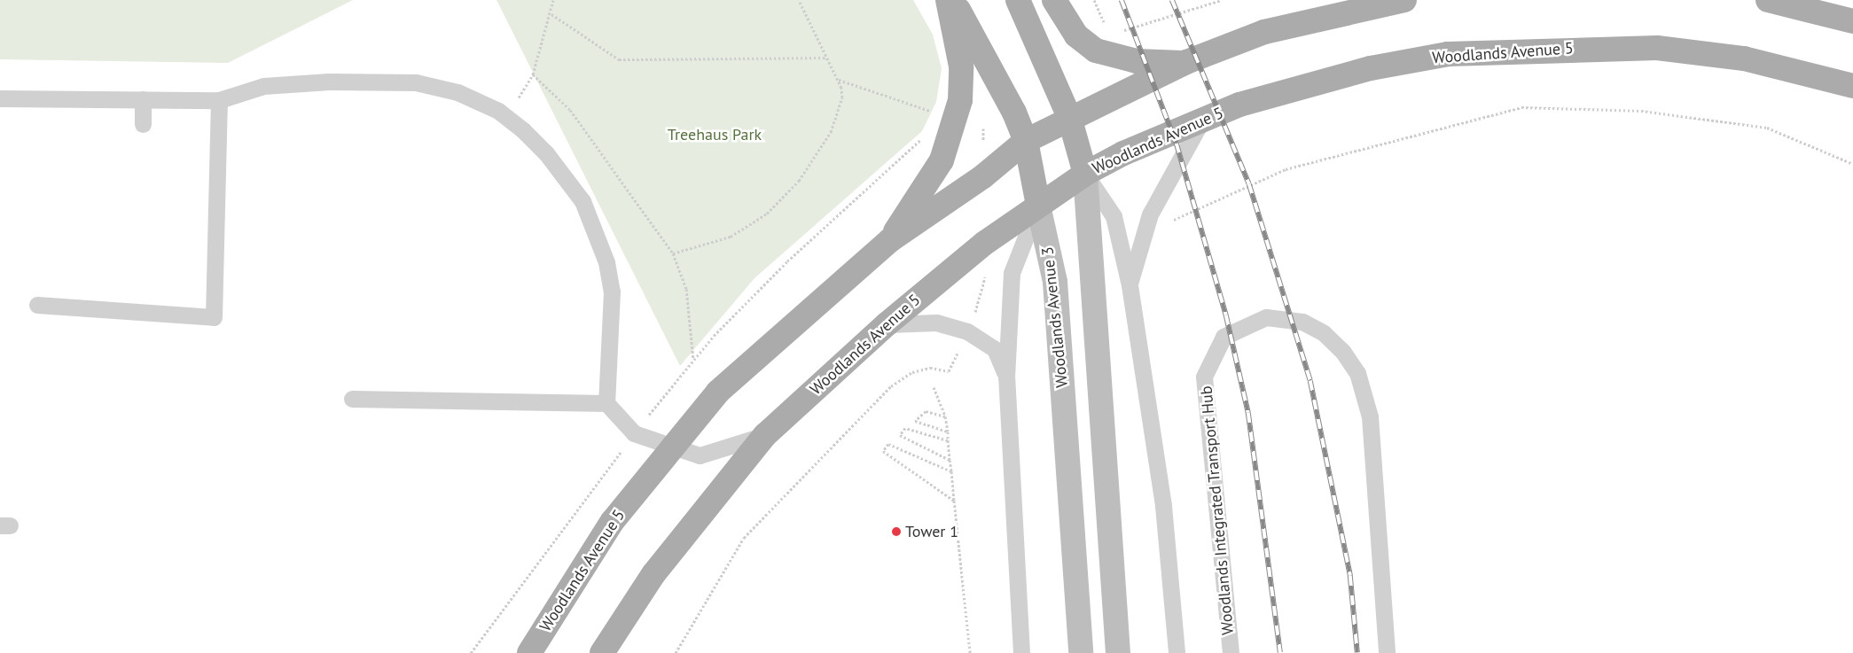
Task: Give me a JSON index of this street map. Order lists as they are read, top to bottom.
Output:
{
  "streets": {
    "main road": ["Woodlands Avenue 5", "Woodlands Avenue 3"],
    "lane": ["Woodlands Integrated Transport Hub"]
  },
  "crossings": [
    ["Woodlands Avenue 5", "Woodlands Avenue 3"]
  ],
  "parks": ["Treehaus Park"],
  "places": ["Tower 1"]
}
